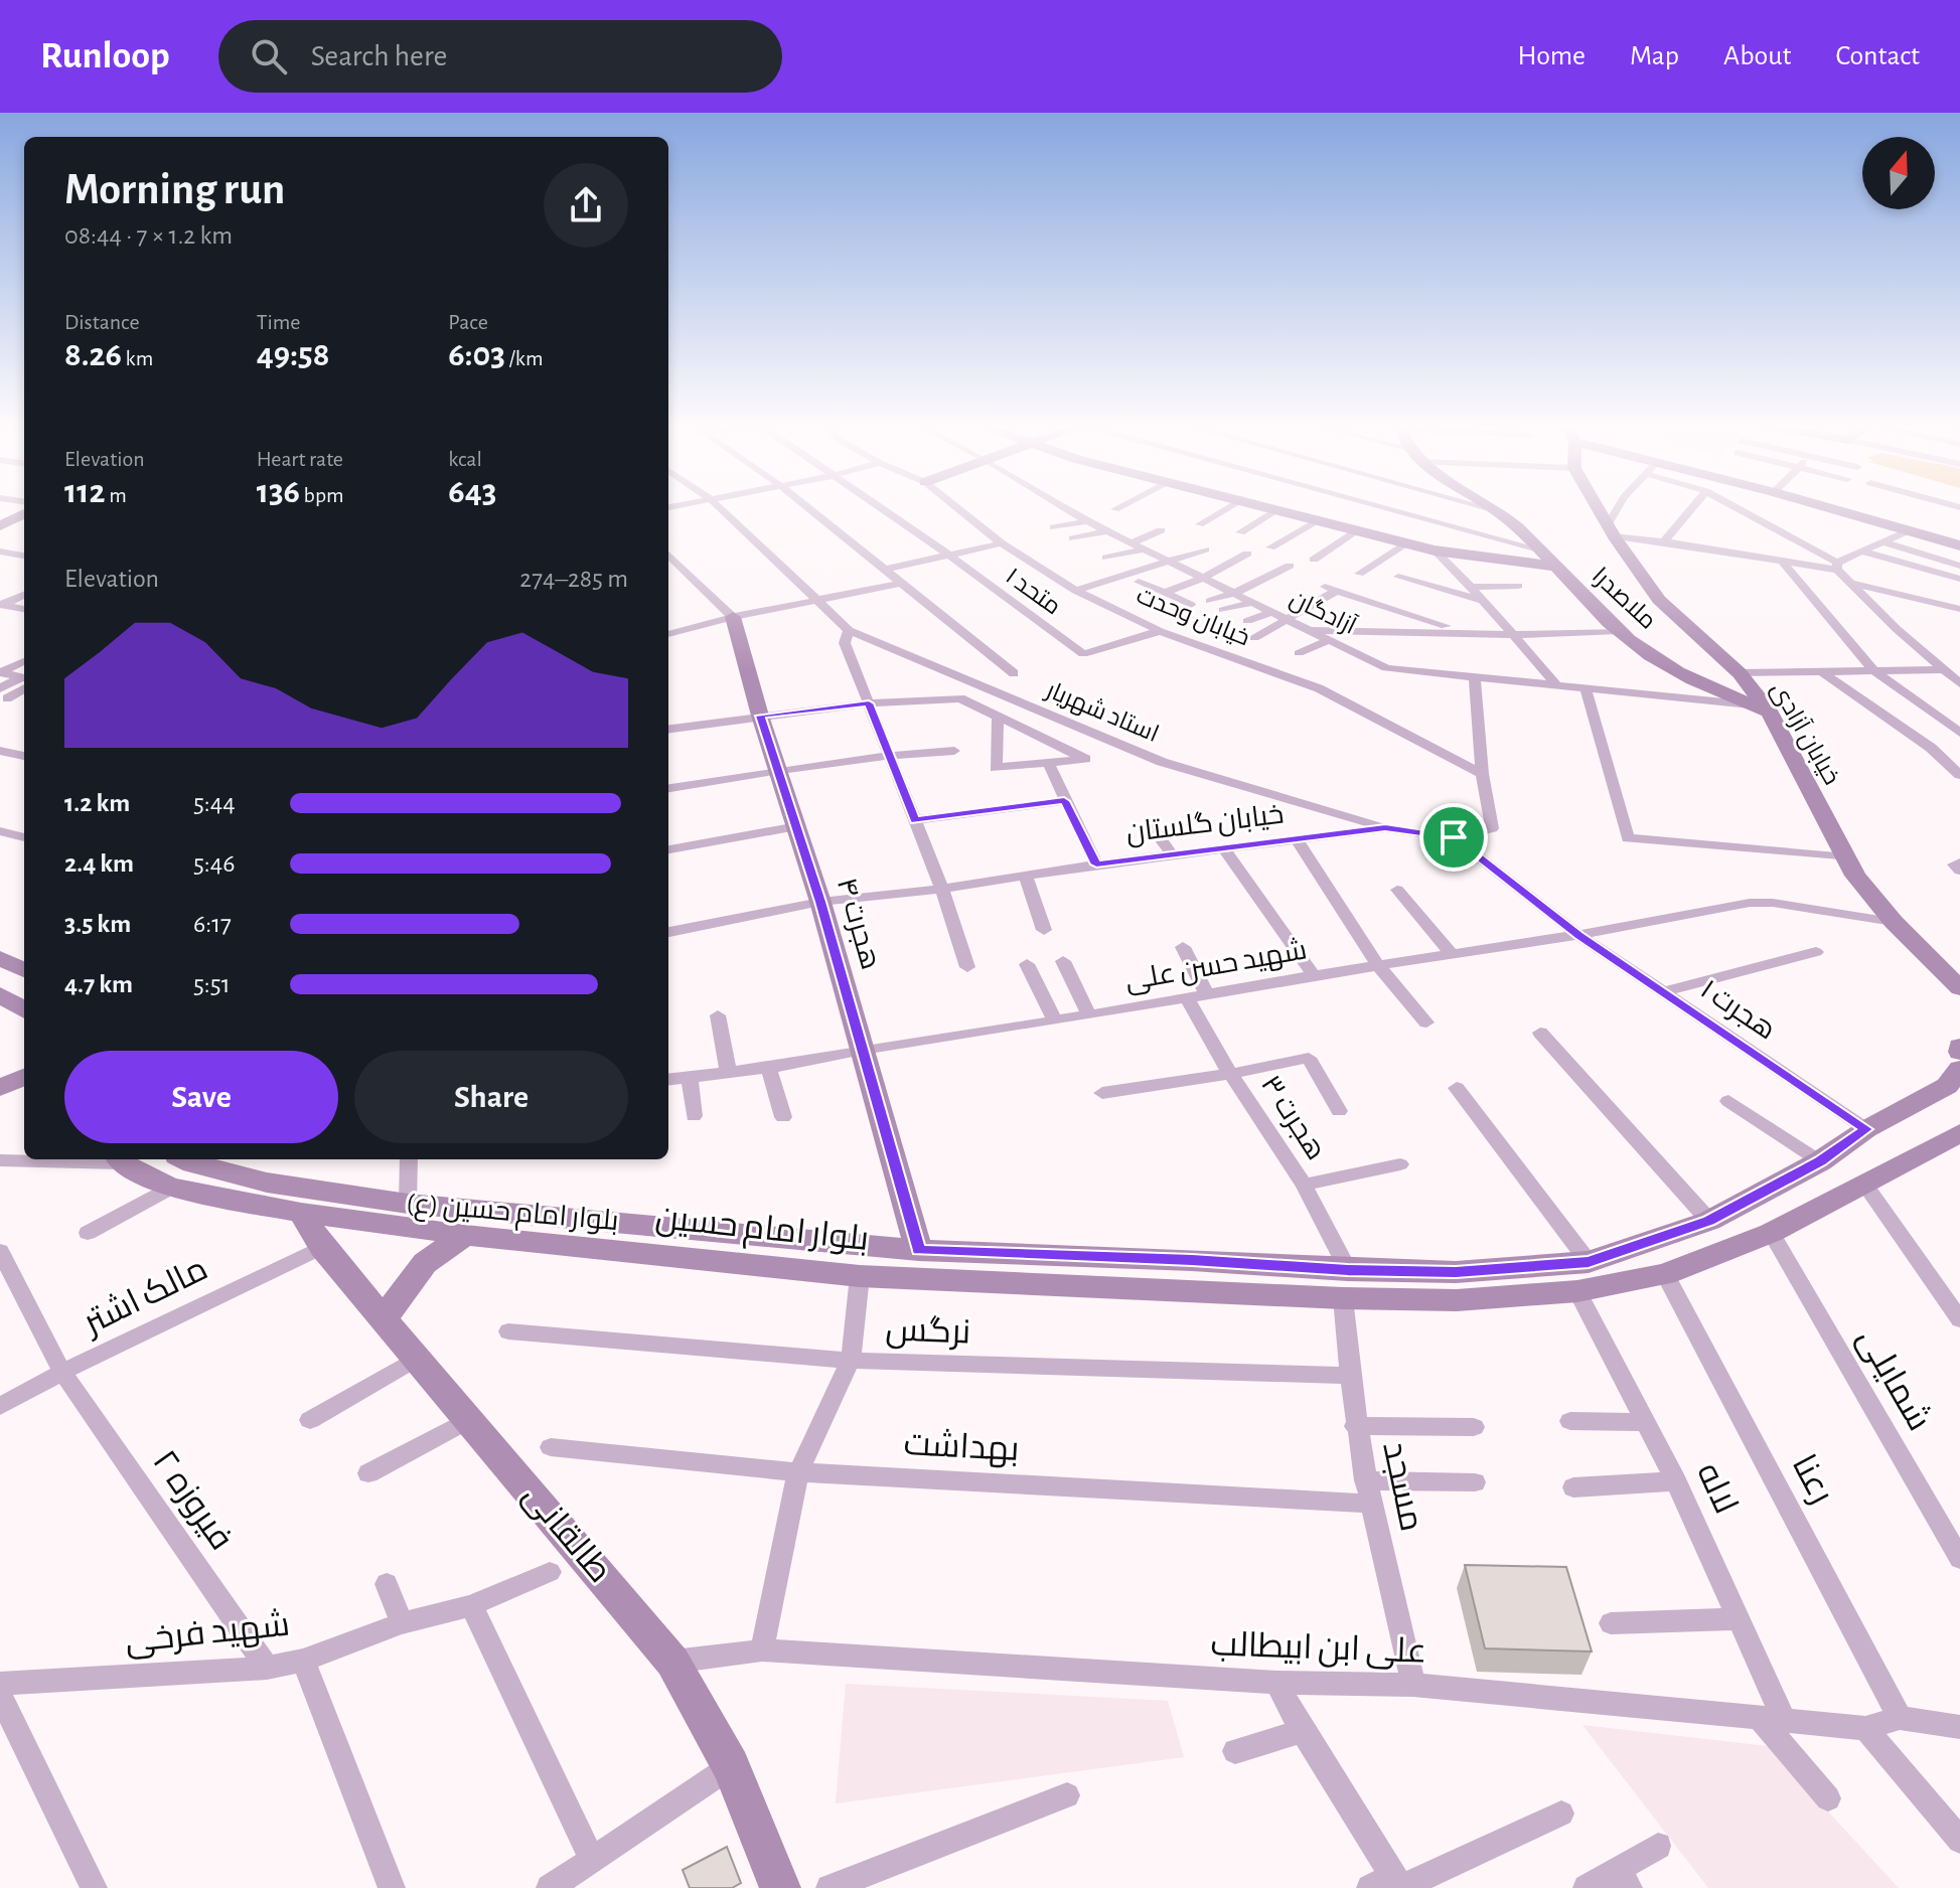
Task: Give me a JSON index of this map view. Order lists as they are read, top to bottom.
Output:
{
  "streets": {
    "street": [
      "متحد ۱",
      "ملاصدرا",
      "آزادگان",
      "خیابان وحدت",
      "استاد شهریار",
      "خیابان آزادی",
      "خیابان گلستان",
      "هجرت ۴",
      "شهید حسن علی",
      "هجرت ۱",
      "هجرت ۳",
      "بلوار امام حسین (ع)",
      "بلوار امام حسین",
      "مالک اشتر",
      "نرگس",
      "شمایلی",
      "بهداشت",
      "رعنا",
      "مسجد",
      "لاله",
      "فیروزه ۲",
      "طالقانی",
      "شهید فرخی",
      "علی ابن ابیطالب"
    ]
  },
  "crossings": [
    ["متحد ۱", "خیابان وحدت"],
    ["ملاصدرا", "آزادگان"],
    ["ملاصدرا", "خیابان آزادی"],
    ["استاد شهریار", "خیابان گلستان"],
    ["خیابان آزادی", "شهید حسن علی"],
    ["خیابان گلستان", "هجرت ۴"],
    ["هجرت ۴", "شهید حسن علی"],
    ["هجرت ۴", "بلوار امام حسین (ع)"],
    ["شهید حسن علی", "هجرت ۱"],
    ["شهید حسن علی", "هجرت ۳"],
    ["هجرت ۱", "بلوار امام حسین (ع)"],
    ["هجرت ۳", "بلوار امام حسین (ع)"],
    ["هجرت ۳", "بلوار امام حسین"],
    ["هجرت ۳", "مسجد"],
    ["بلوار امام حسین (ع)", "بلوار امام حسین"],
    ["بلوار امام حسین (ع)", "مسجد"],
    ["بلوار امام حسین", "شمایلی"],
    ["بلوار امام حسین", "رعنا"],
    ["بلوار امام حسین", "مسجد"],
    ["بلوار امام حسین", "لاله"],
    ["بلوار امام حسین", "طالقانی"],
    ["مالک اشتر", "فیروزه ۲"],
    ["مالک اشتر", "طالقانی"],
    ["نرگس", "مسجد"],
    ["بهداشت", "مسجد"],
    ["رعنا", "علی ابن ابیطالب"],
    ["مسجد", "علی ابن ابیطالب"],
    ["لاله", "علی ابن ابیطالب"],
    ["فیروزه ۲", "شهید فرخی"],
    ["طالقانی", "علی ابن ابیطالب"]
  ],
  "north": "top",
  "page": {
    "header": "Runloop",
    "search": "Search here",
    "nav": [
      "Home",
      "Map",
      "About",
      "Contact"
    ],
    "heading": ["Morning run", "08:44 · 7 × 1.2 km"],
    "stats": [
      ["Distance", "8.26 km"],
      ["Time", "49:58"],
      ["Pace", "6:03 /km"],
      ["Elevation", "112 m"],
      ["Heart rate", "136 bpm"],
      ["kcal", "643"]
    ],
    "chart": ["Elevation", "274–285 m"],
    "list": [
      {
        "name": "1.2 km",
        "note": "5:44"
      },
      {
        "name": "2.4 km",
        "note": "5:46"
      },
      {
        "name": "3.5 km",
        "note": "6:17"
      },
      {
        "name": "4.7 km",
        "note": "5:51"
      }
    ],
    "buttons": ["Save", "Share"]
  }
}
